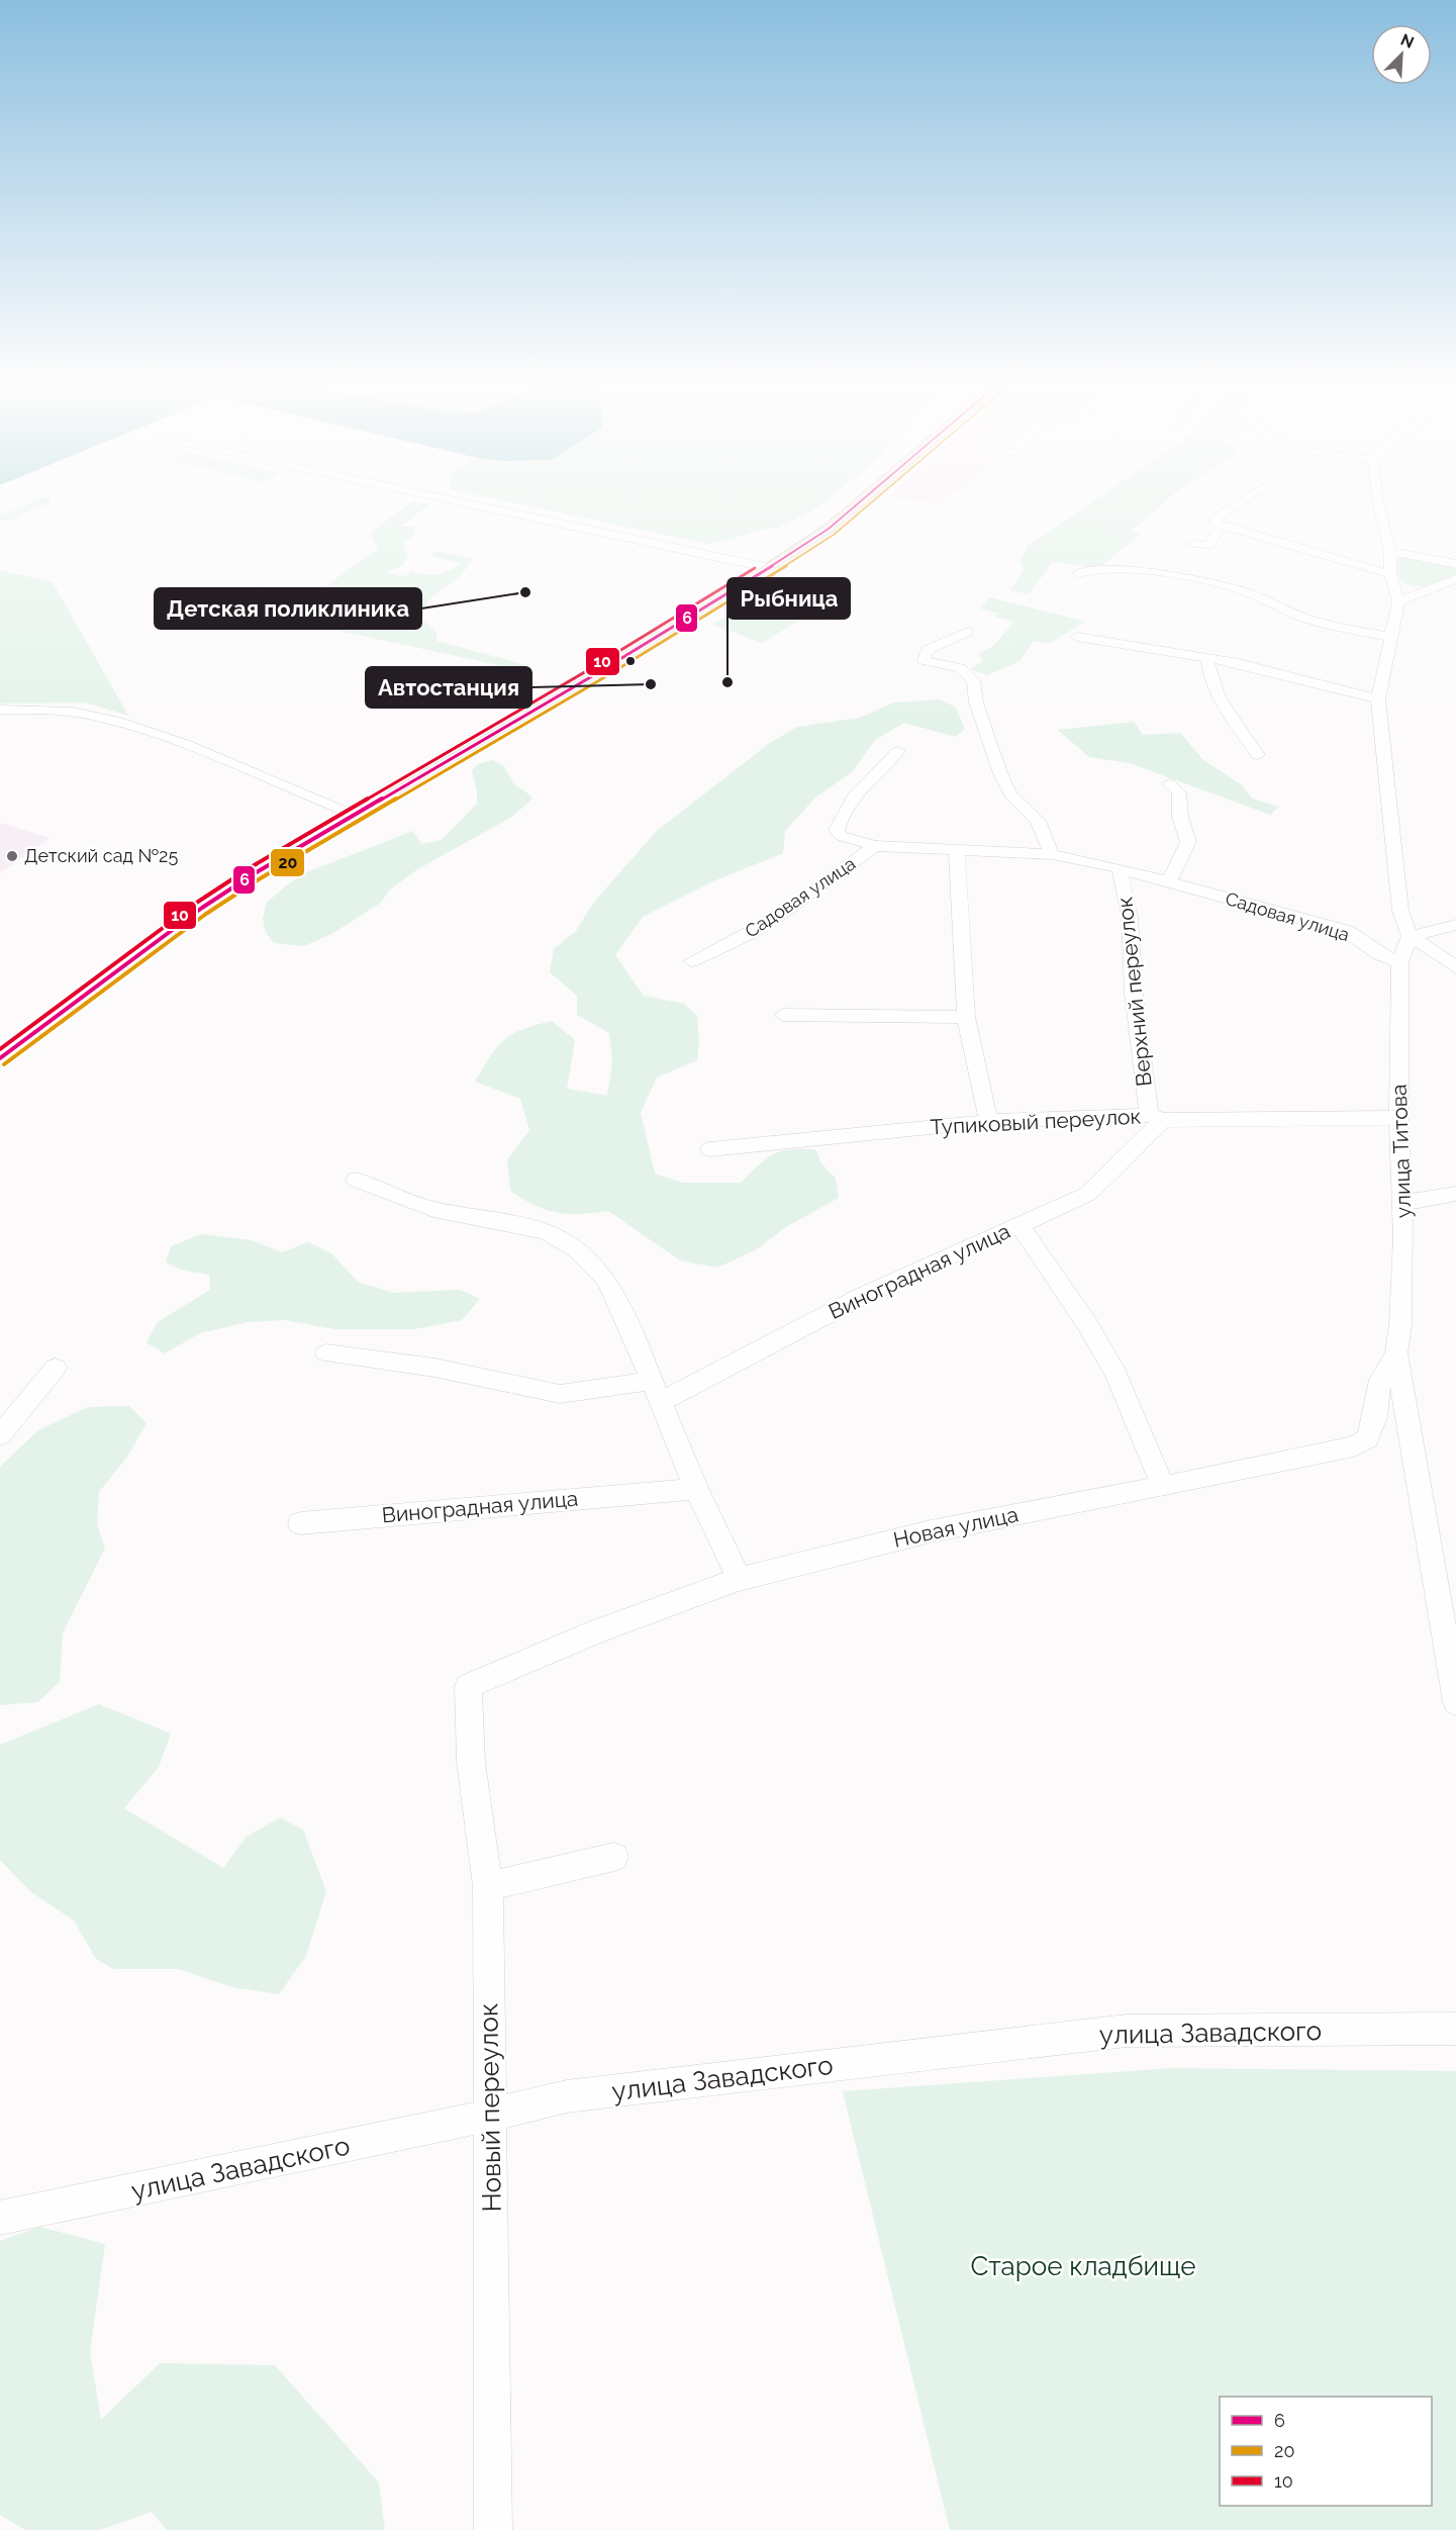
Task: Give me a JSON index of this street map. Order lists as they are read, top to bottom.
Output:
{
  "streets": {
    "street": [
      "Садовая улица",
      "Верхний переулок",
      "Тупиковый переулок",
      "улица Титова",
      "Виноградная улица",
      "Новая улица",
      "улица Завадского",
      "Новый переулок"
    ]
  },
  "crossings": [
    ["Садовая улица", "Верхний переулок"],
    ["Садовая улица", "улица Титова"],
    ["Верхний переулок", "Тупиковый переулок"],
    ["Верхний переулок", "Виноградная улица"],
    ["Тупиковый переулок", "улица Титова"],
    ["Тупиковый переулок", "Виноградная улица"],
    ["улица Титова", "Новая улица"],
    ["Новая улица", "Новый переулок"],
    ["улица Завадского", "Новый переулок"]
  ],
  "parks": ["Старое кладбище"],
  "places": [
    "Детская поликлиника",
    "Рыбница",
    "Автостанция",
    "Детский сад №25"
  ],
  "lines": ["transit line 6", "transit line 20", "transit line 10"],
  "legend": ["6", "20", "10"],
  "north": "top right"
}
